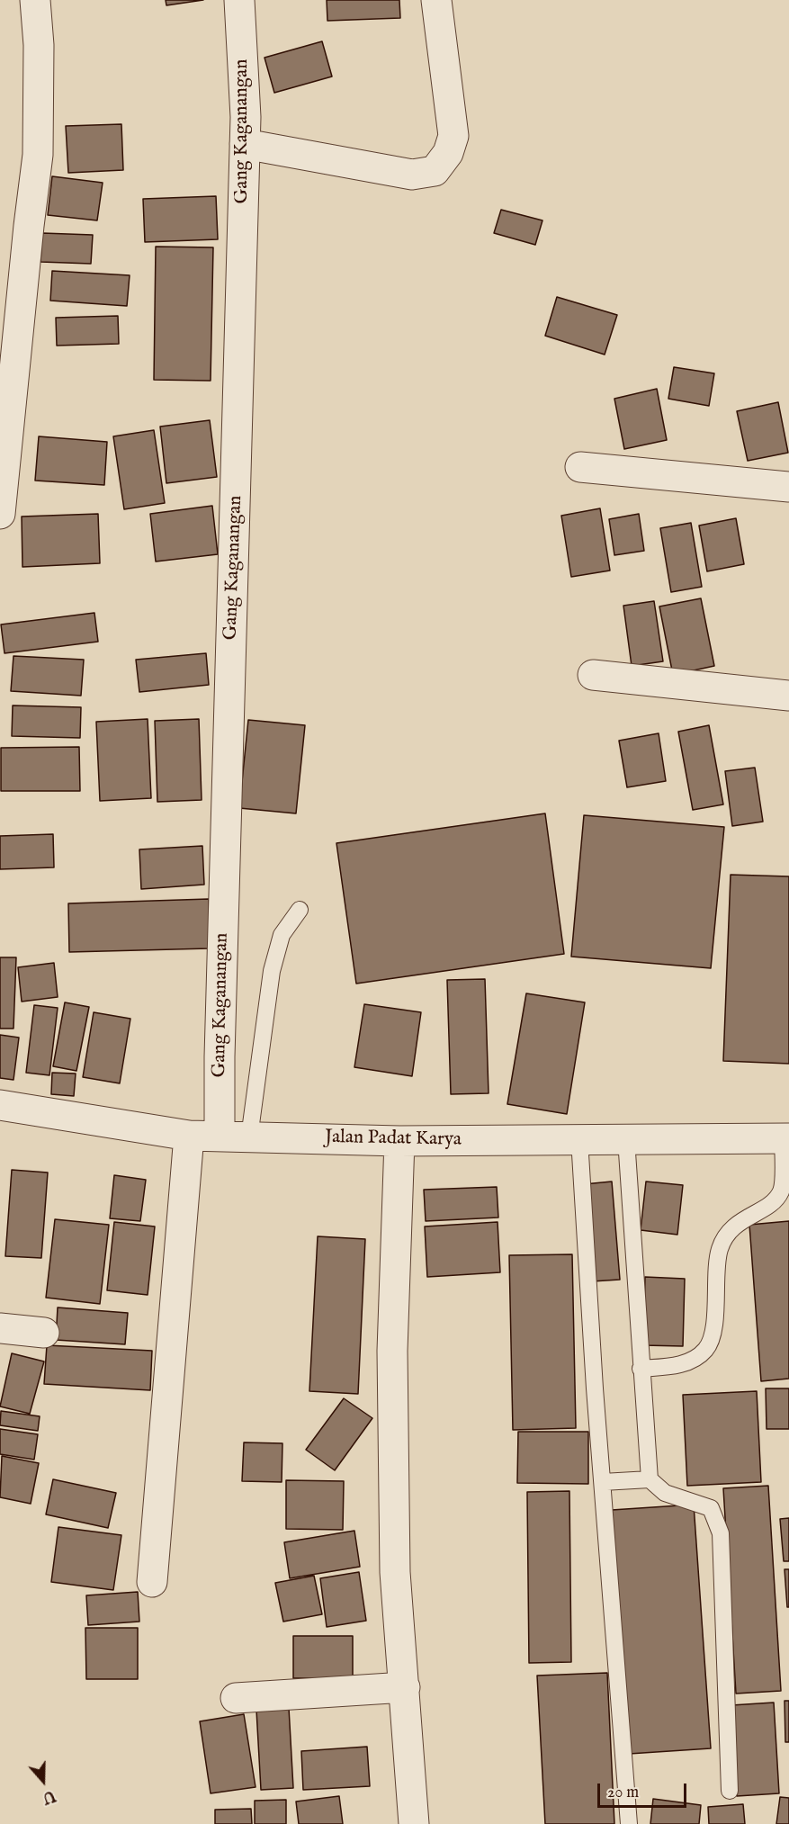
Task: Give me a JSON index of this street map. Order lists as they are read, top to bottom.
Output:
{
  "streets": {
    "street": ["Gang Kaganangan", "Jalan Padat Karya"]
  },
  "crossings": [
    ["Gang Kaganangan", "Jalan Padat Karya"]
  ],
  "scale_bar": "20 m",
  "north": "bottom"
}
